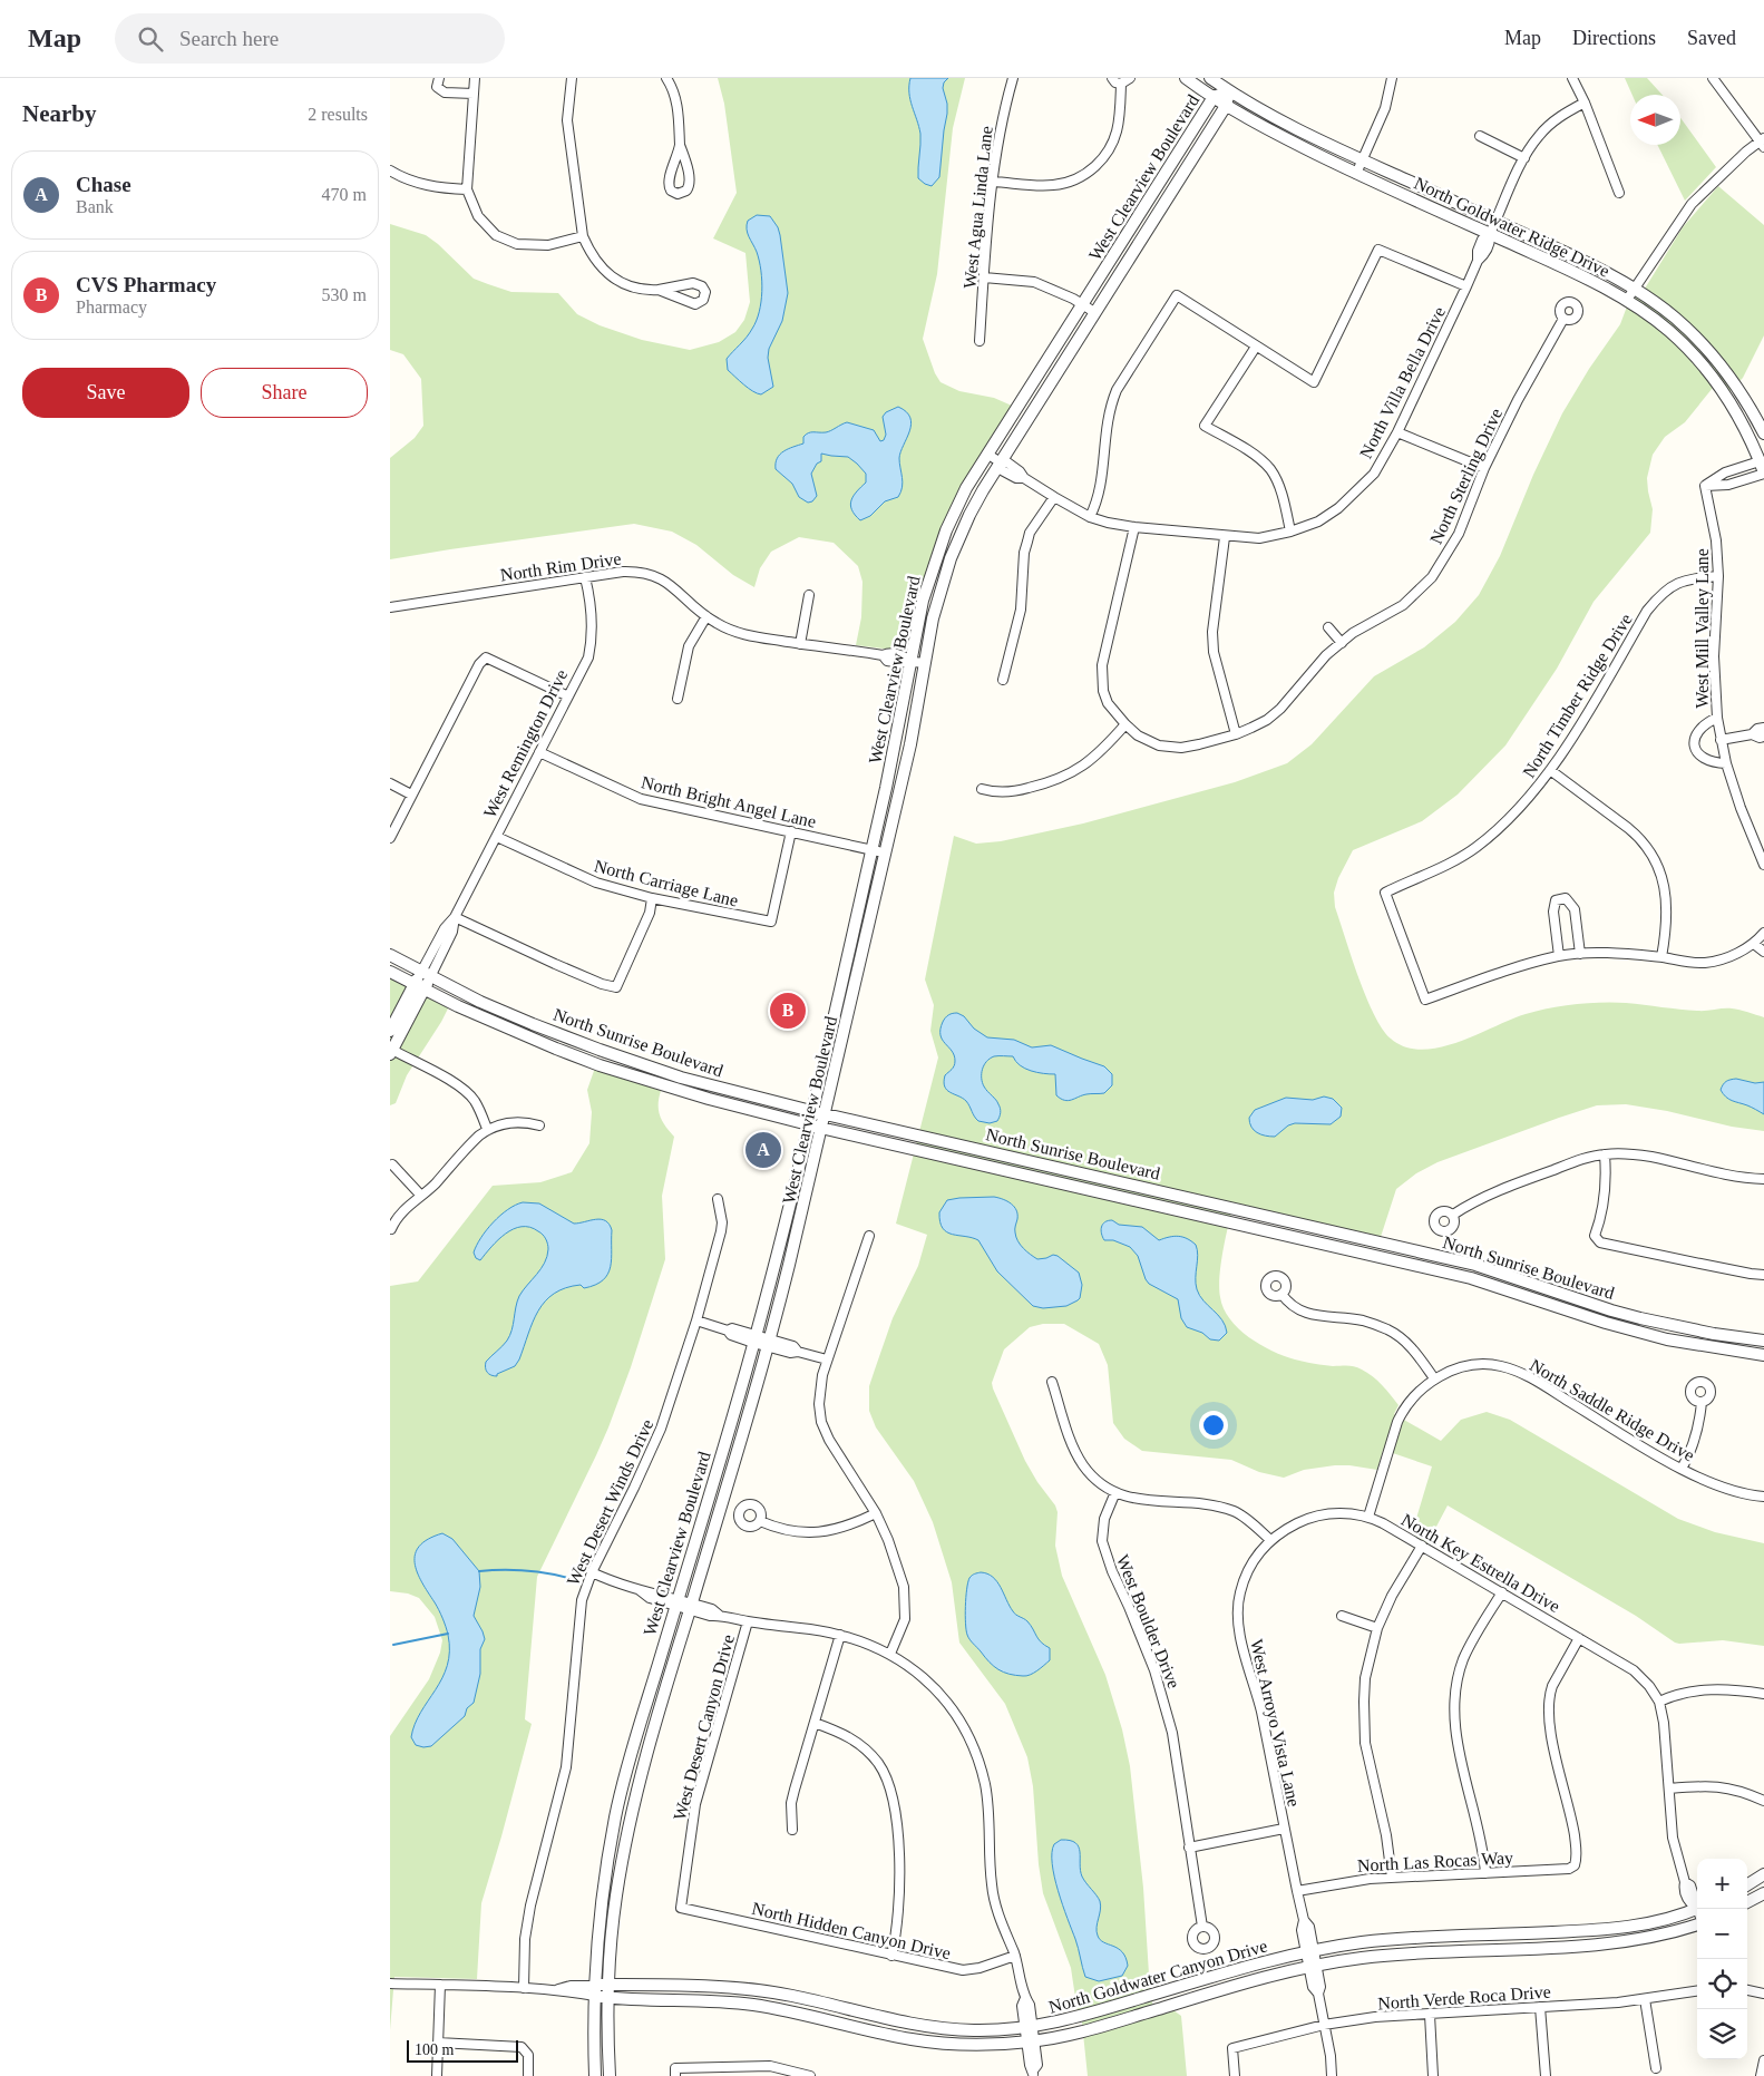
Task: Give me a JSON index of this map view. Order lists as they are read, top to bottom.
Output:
{
  "streets": {
    "street": [
      "West Clearview Boulevard",
      "West Agua Linda Lane",
      "North Goldwater Ridge Drive",
      "North Villa Bella Drive",
      "North Sterling Drive",
      "North Rim Drive",
      "West Mill Valley Lane",
      "North Timber Ridge Drive",
      "West Remington Drive",
      "North Bright Angel Lane",
      "North Carriage Lane",
      "North Sunrise Boulevard",
      "North Saddle Ridge Drive",
      "West Desert Winds Drive",
      "North Key Estrella Drive",
      "West Boulder Drive",
      "West Arroyo Vista Lane",
      "West Desert Canyon Drive",
      "North Las Rocas Way",
      "North Hidden Canyon Drive",
      "North Goldwater Canyon Drive",
      "North Verde Roca Drive"
    ]
  },
  "crossings": [
    ["West Clearview Boulevard", "North Goldwater Ridge Drive"],
    ["West Clearview Boulevard", "North Villa Bella Drive"],
    ["West Clearview Boulevard", "North Rim Drive"],
    ["West Clearview Boulevard", "North Bright Angel Lane"],
    ["West Clearview Boulevard", "North Sunrise Boulevard"],
    ["West Clearview Boulevard", "North Goldwater Canyon Drive"],
    ["North Goldwater Ridge Drive", "North Villa Bella Drive"],
    ["North Villa Bella Drive", "North Sterling Drive"],
    ["North Rim Drive", "West Remington Drive"],
    ["West Mill Valley Lane", "North Timber Ridge Drive"],
    ["West Remington Drive", "North Bright Angel Lane"],
    ["West Remington Drive", "North Carriage Lane"],
    ["West Remington Drive", "North Sunrise Boulevard"],
    ["North Bright Angel Lane", "North Carriage Lane"],
    ["North Saddle Ridge Drive", "North Key Estrella Drive"],
    ["West Desert Winds Drive", "North Goldwater Canyon Drive"],
    ["North Key Estrella Drive", "West Arroyo Vista Lane"],
    ["North Key Estrella Drive", "North Las Rocas Way"],
    ["West Arroyo Vista Lane", "North Las Rocas Way"],
    ["West Arroyo Vista Lane", "North Goldwater Canyon Drive"],
    ["West Arroyo Vista Lane", "North Verde Roca Drive"],
    ["West Desert Canyon Drive", "North Hidden Canyon Drive"]
  ],
  "scale_bar": "100 m",
  "north": "left",
  "page": {
    "header": "Map",
    "search": "Search here",
    "nav": ["Map", "Directions", "Saved"],
    "heading": ["Nearby", "2 results"],
    "list": [
      {
        "mark": "A",
        "name": "Chase",
        "note": "Bank",
        "value": "470 m"
      },
      {
        "mark": "B",
        "name": "CVS Pharmacy",
        "note": "Pharmacy",
        "value": "530 m"
      }
    ],
    "buttons": ["Save", "Share"],
    "pins": ["B", "A"],
    "map_buttons": ["+", "−"],
    "scale": "100 m"
  }
}
